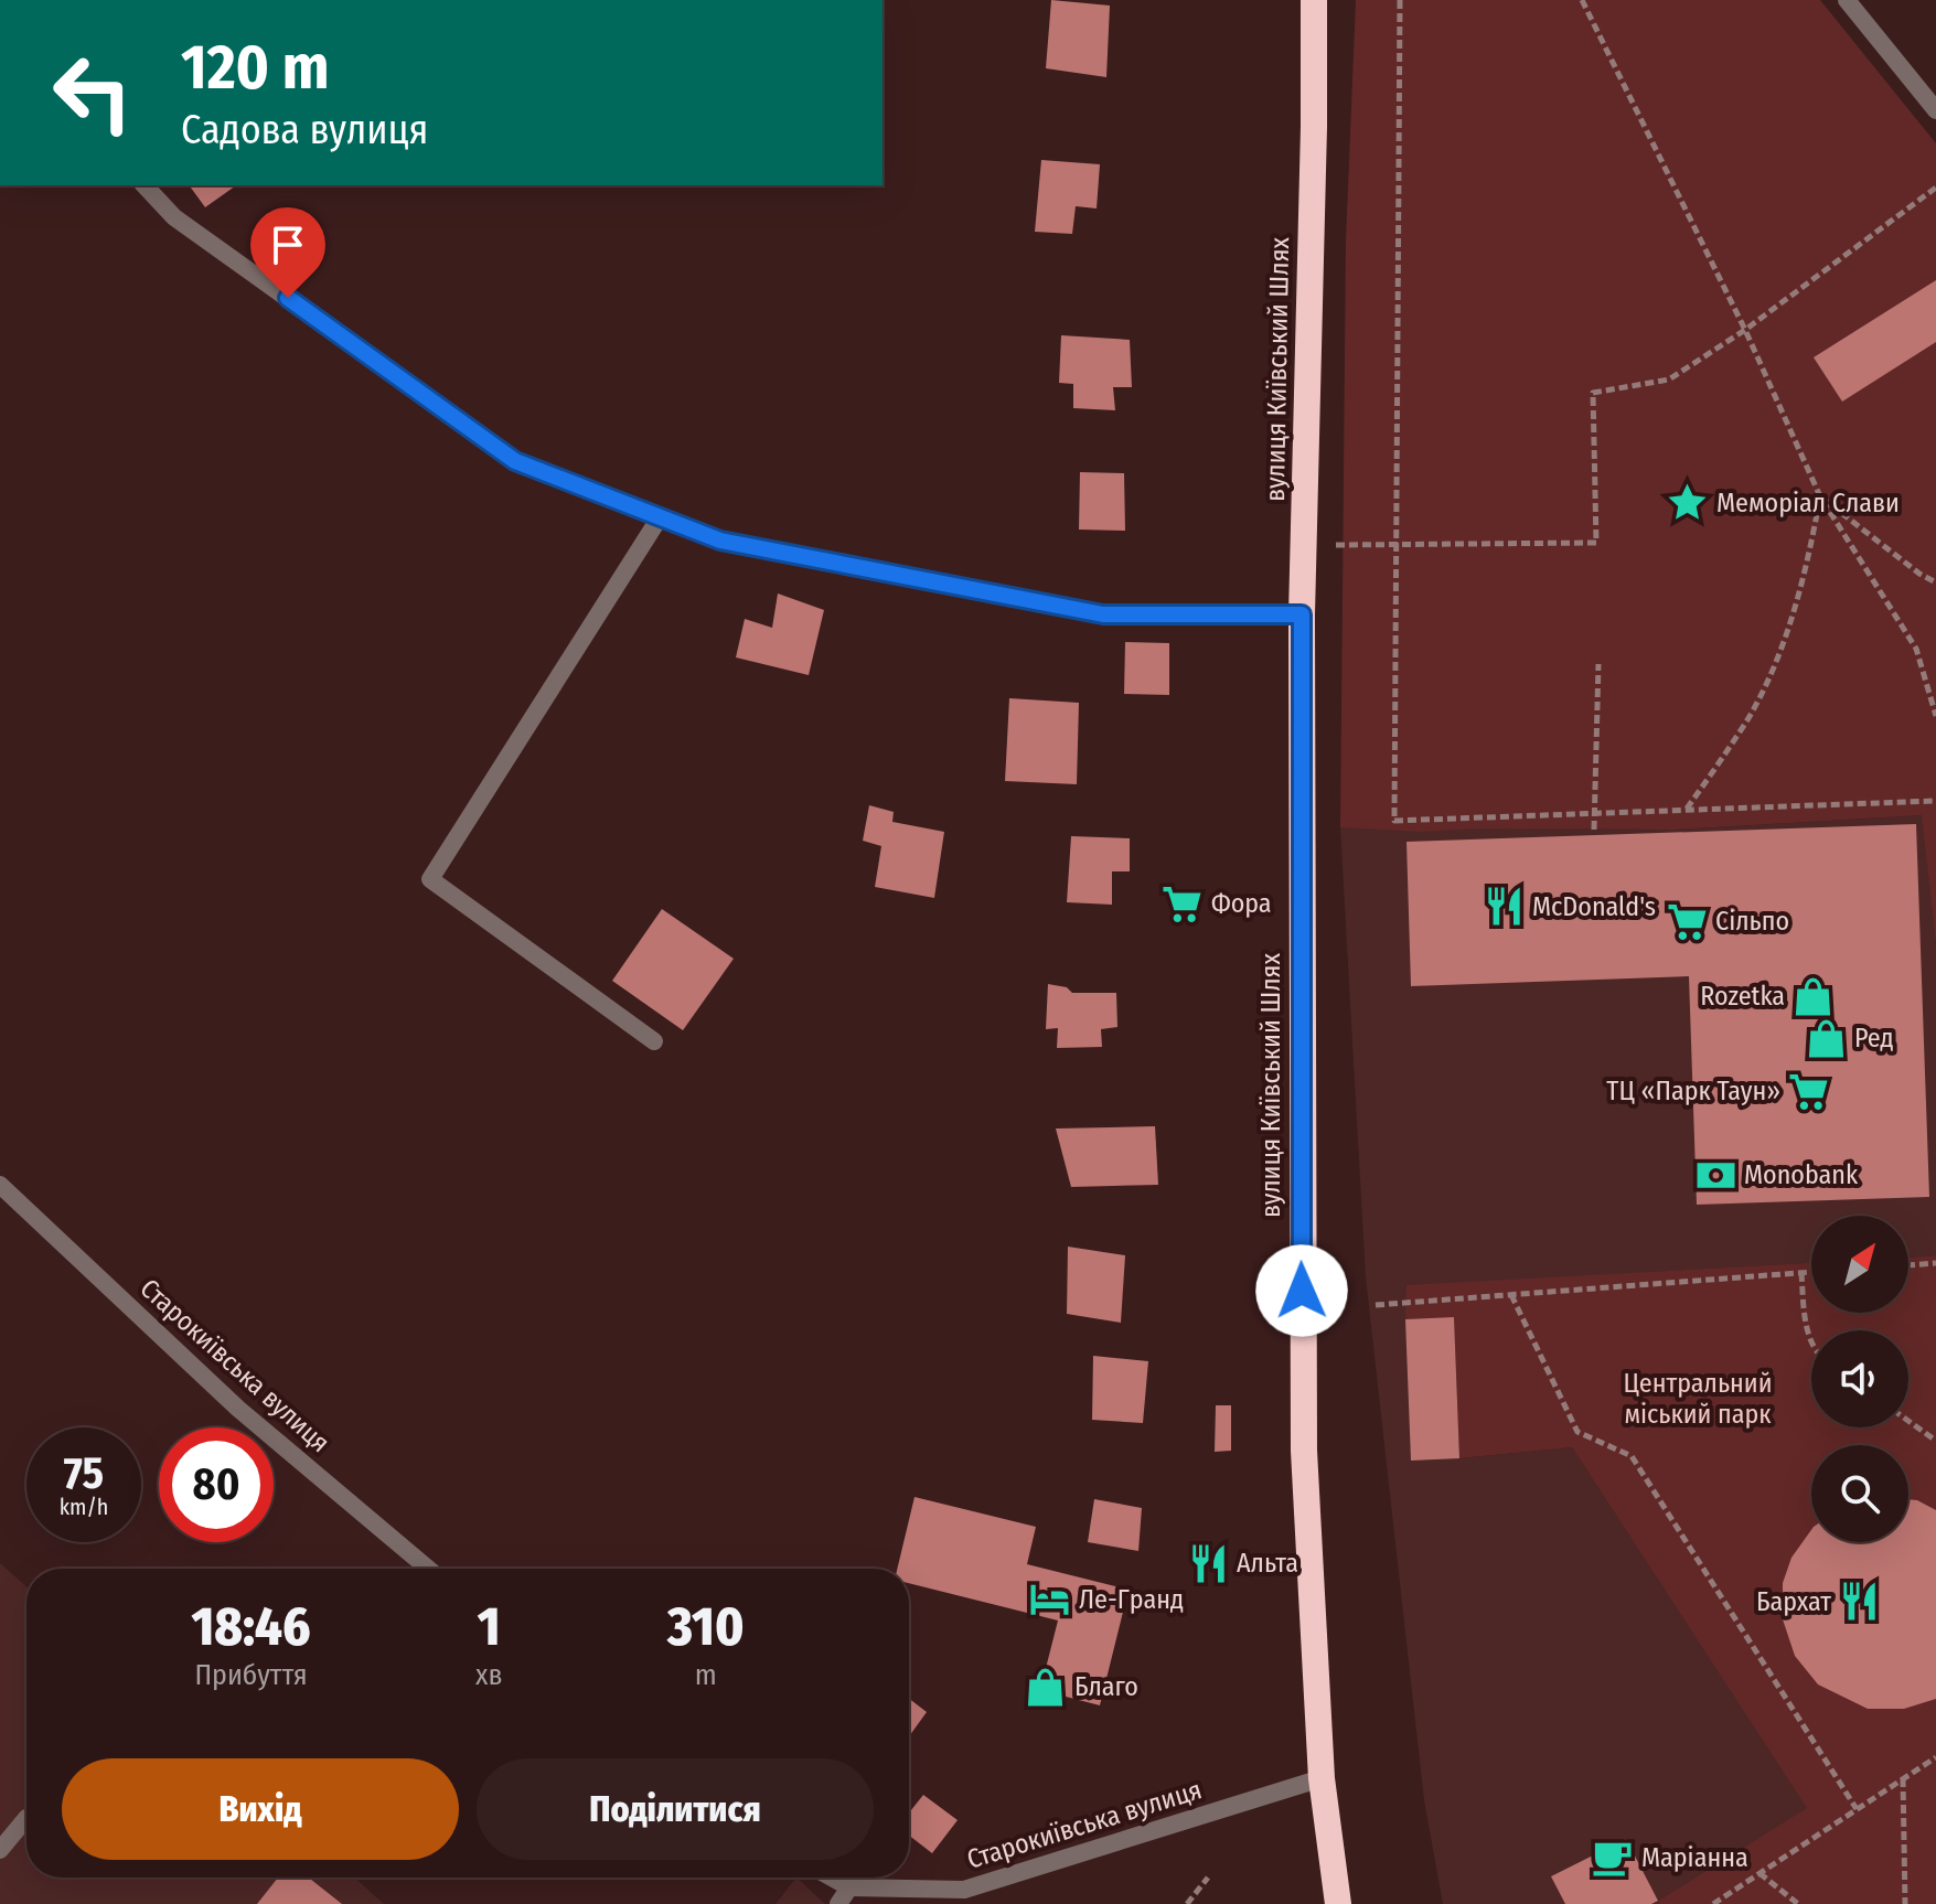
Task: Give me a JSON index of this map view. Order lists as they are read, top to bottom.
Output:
{
  "streets": {
    "highway": ["вулиця Київський Шлях"],
    "street": ["Старокиївська вулиця"]
  },
  "crossings": [
    ["вулиця Київський Шлях", "Старокиївська вулиця"]
  ],
  "parks": ["Центральний міський парк"],
  "places": {
    "place": ["Mеморіал Слави"],
    "supermarket": ["Фора", "Сільпо", "ТЦ «Парк Таун»"],
    "restaurant": ["McDonald's", "Альта", "Бархат"],
    "shop": ["Rozetka", "Ред", "Благо"],
    "bank": ["Monobank"],
    "hotel": ["Ле-Гранд"],
    "cafe": ["Маріанна"]
  },
  "north": "top right",
  "page": {
    "turn": ["120 m", "Садова вулиця"],
    "speed": "75 km/h",
    "limit": "80",
    "eta": [
      "18:46",
      "Прибуття",
      "1",
      "хв",
      "310",
      "m"
    ],
    "buttons": ["Вихід", "Поділитися"]
  }
}
